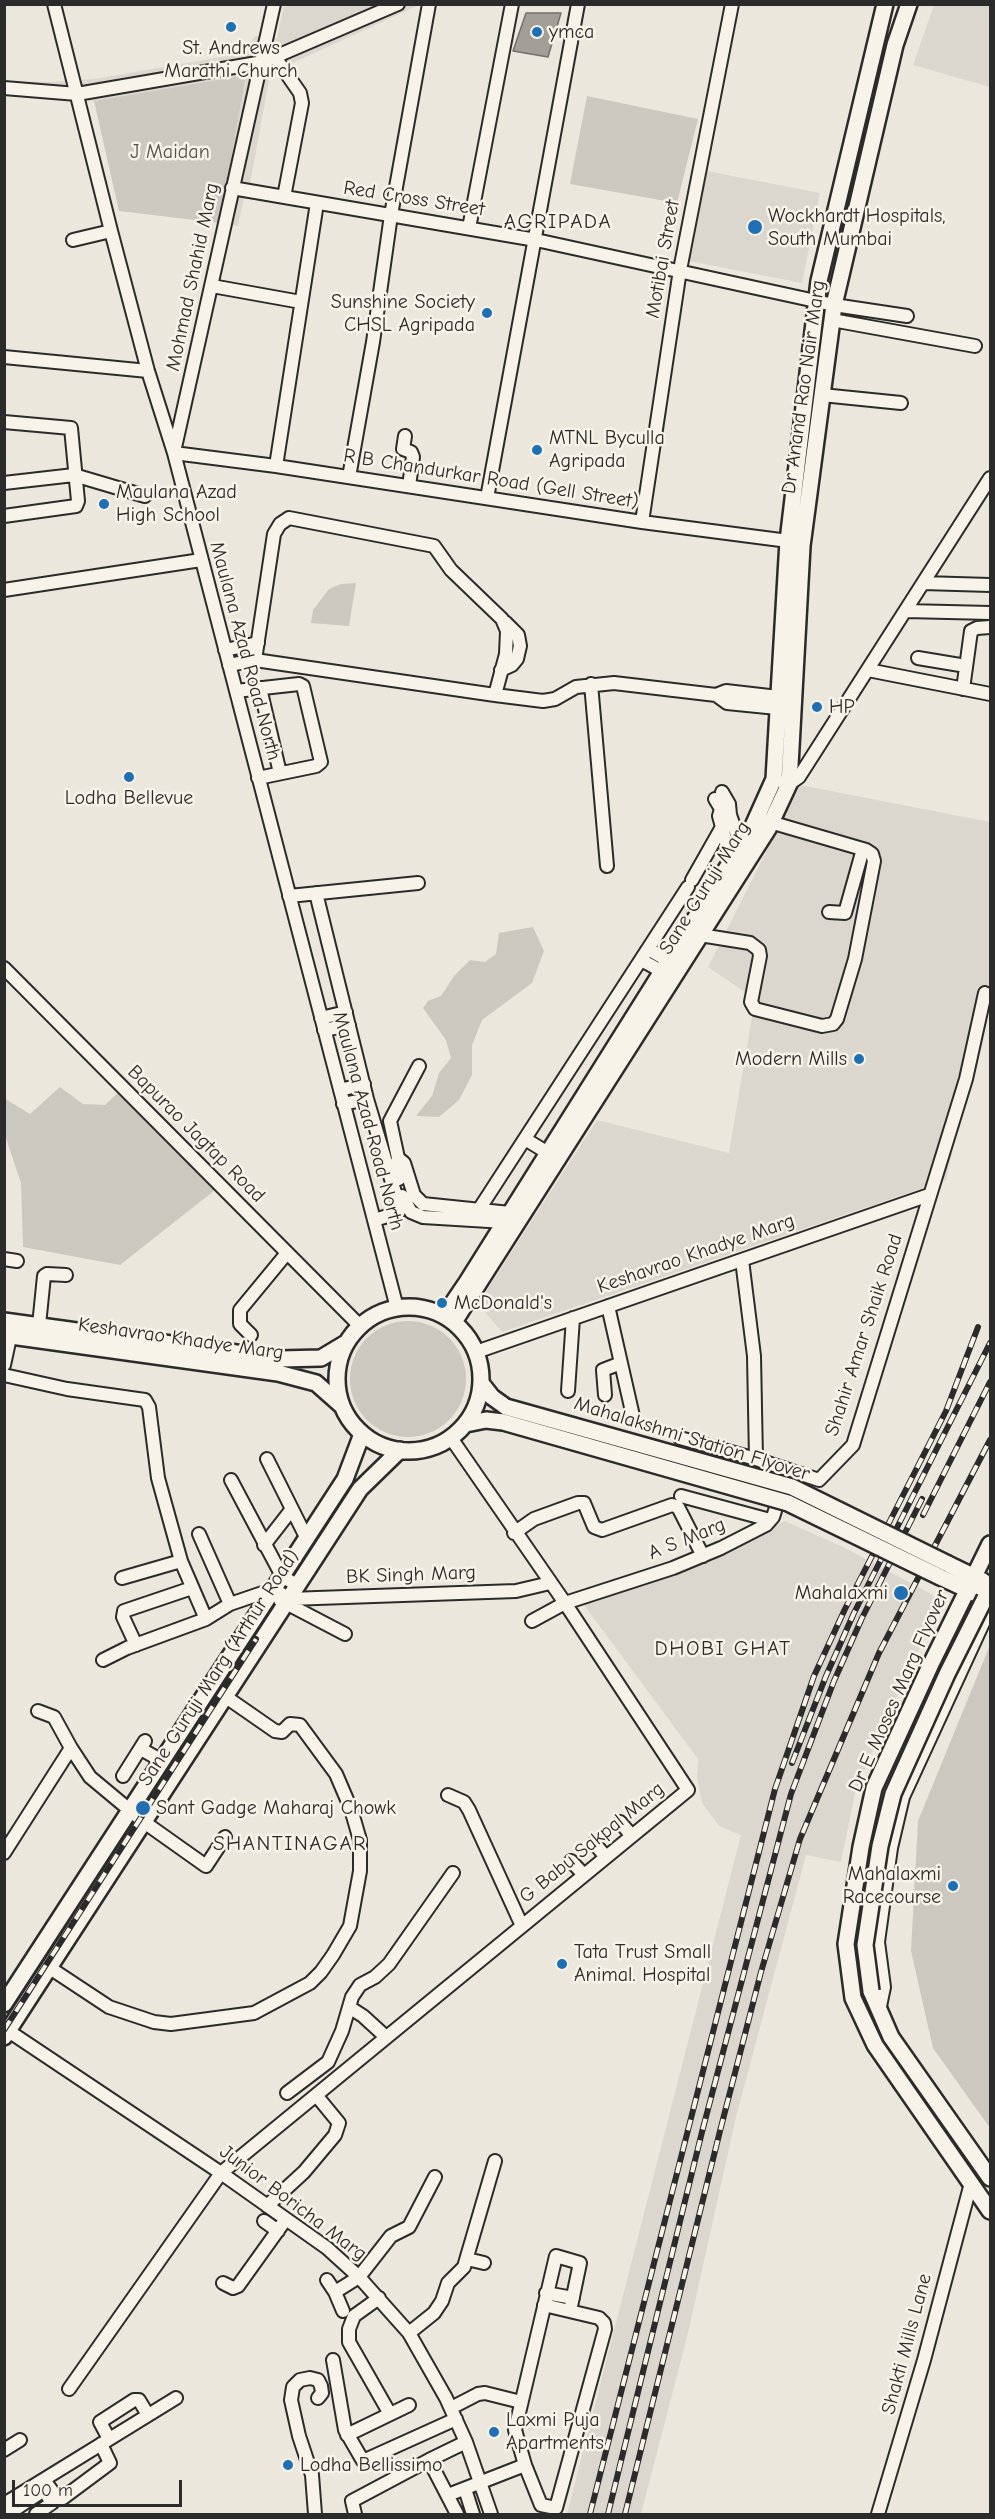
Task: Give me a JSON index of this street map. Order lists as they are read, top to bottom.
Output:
{
  "streets": {
    "main road": [
      "Dr Anand Rao Nair Marg",
      "Sane Guruji Marg",
      "Keshavrao Khadye Marg",
      "Mahalakshmi Station Flyover",
      "Sane Guruji Marg (Arthur Road)",
      "Dr E Moses Marg Flyover"
    ],
    "street": [
      "Red Cross Street",
      "Motibai Street",
      "Mohmad Shahid Marg",
      "R B Chandurkar Road (Gell Street)",
      "Maulana Azad Road North",
      "Bapurao Jagtap Road",
      "Shahir Amar Shaik Road",
      "A S Marg",
      "BK Singh Marg",
      "G Babu Sakpal Marg",
      "Junior Boricha Marg",
      "Shakti Mills Lane"
    ]
  },
  "crossings": [
    ["Red Cross Street", "Motibai Street"],
    ["Red Cross Street", "Mohmad Shahid Marg"],
    ["Red Cross Street", "Dr Anand Rao Nair Marg"],
    ["Motibai Street", "R B Chandurkar Road (Gell Street)"],
    ["Mohmad Shahid Marg", "R B Chandurkar Road (Gell Street)"],
    ["Mohmad Shahid Marg", "Maulana Azad Road North"],
    ["Dr Anand Rao Nair Marg", "R B Chandurkar Road (Gell Street)"],
    ["Dr Anand Rao Nair Marg", "Sane Guruji Marg"],
    ["R B Chandurkar Road (Gell Street)", "Maulana Azad Road North"],
    ["Maulana Azad Road North", "Sane Guruji Marg"],
    ["Maulana Azad Road North", "Bapurao Jagtap Road"],
    ["Maulana Azad Road North", "Keshavrao Khadye Marg"],
    ["Maulana Azad Road North", "Mahalakshmi Station Flyover"],
    ["Maulana Azad Road North", "Sane Guruji Marg (Arthur Road)"],
    ["Maulana Azad Road North", "G Babu Sakpal Marg"],
    ["Sane Guruji Marg", "Bapurao Jagtap Road"],
    ["Sane Guruji Marg", "Keshavrao Khadye Marg"],
    ["Sane Guruji Marg", "Mahalakshmi Station Flyover"],
    ["Sane Guruji Marg", "Sane Guruji Marg (Arthur Road)"],
    ["Sane Guruji Marg", "G Babu Sakpal Marg"],
    ["Bapurao Jagtap Road", "Keshavrao Khadye Marg"],
    ["Bapurao Jagtap Road", "Mahalakshmi Station Flyover"],
    ["Bapurao Jagtap Road", "Sane Guruji Marg (Arthur Road)"],
    ["Bapurao Jagtap Road", "G Babu Sakpal Marg"],
    ["Keshavrao Khadye Marg", "Shahir Amar Shaik Road"],
    ["Keshavrao Khadye Marg", "Mahalakshmi Station Flyover"],
    ["Keshavrao Khadye Marg", "Sane Guruji Marg (Arthur Road)"],
    ["Keshavrao Khadye Marg", "G Babu Sakpal Marg"],
    ["Mahalakshmi Station Flyover", "Sane Guruji Marg (Arthur Road)"],
    ["Mahalakshmi Station Flyover", "Dr E Moses Marg Flyover"],
    ["Mahalakshmi Station Flyover", "G Babu Sakpal Marg"],
    ["A S Marg", "G Babu Sakpal Marg"],
    ["BK Singh Marg", "Sane Guruji Marg (Arthur Road)"],
    ["BK Singh Marg", "G Babu Sakpal Marg"],
    ["Sane Guruji Marg (Arthur Road)", "G Babu Sakpal Marg"],
    ["Sane Guruji Marg (Arthur Road)", "Junior Boricha Marg"],
    ["Dr E Moses Marg Flyover", "Shakti Mills Lane"],
    ["G Babu Sakpal Marg", "Junior Boricha Marg"]
  ],
  "districts": ["AGRIPADA", "DHOBI GHAT", "SHANTINAGAR"],
  "parks": ["J Maidan"],
  "places": [
    "St. Andrews Marathi Church",
    "ymca",
    "Wockhardt Hospitals, South Mumbai",
    "Sunshine Society CHSL Agripada",
    "MTNL Byculla Agripada",
    "Maulana Azad High School",
    "HP",
    "Lodha Bellevue",
    "Modern Mills",
    "McDonald's",
    "Mahalaxmi",
    "Sant Gadge Maharaj Chowk",
    "Mahalaxmi Racecourse",
    "Tata Trust Small Animal. Hospital",
    "Laxmi Puja Apartments",
    "Lodha Bellissimo"
  ],
  "scale_bar": "100 m"
}
